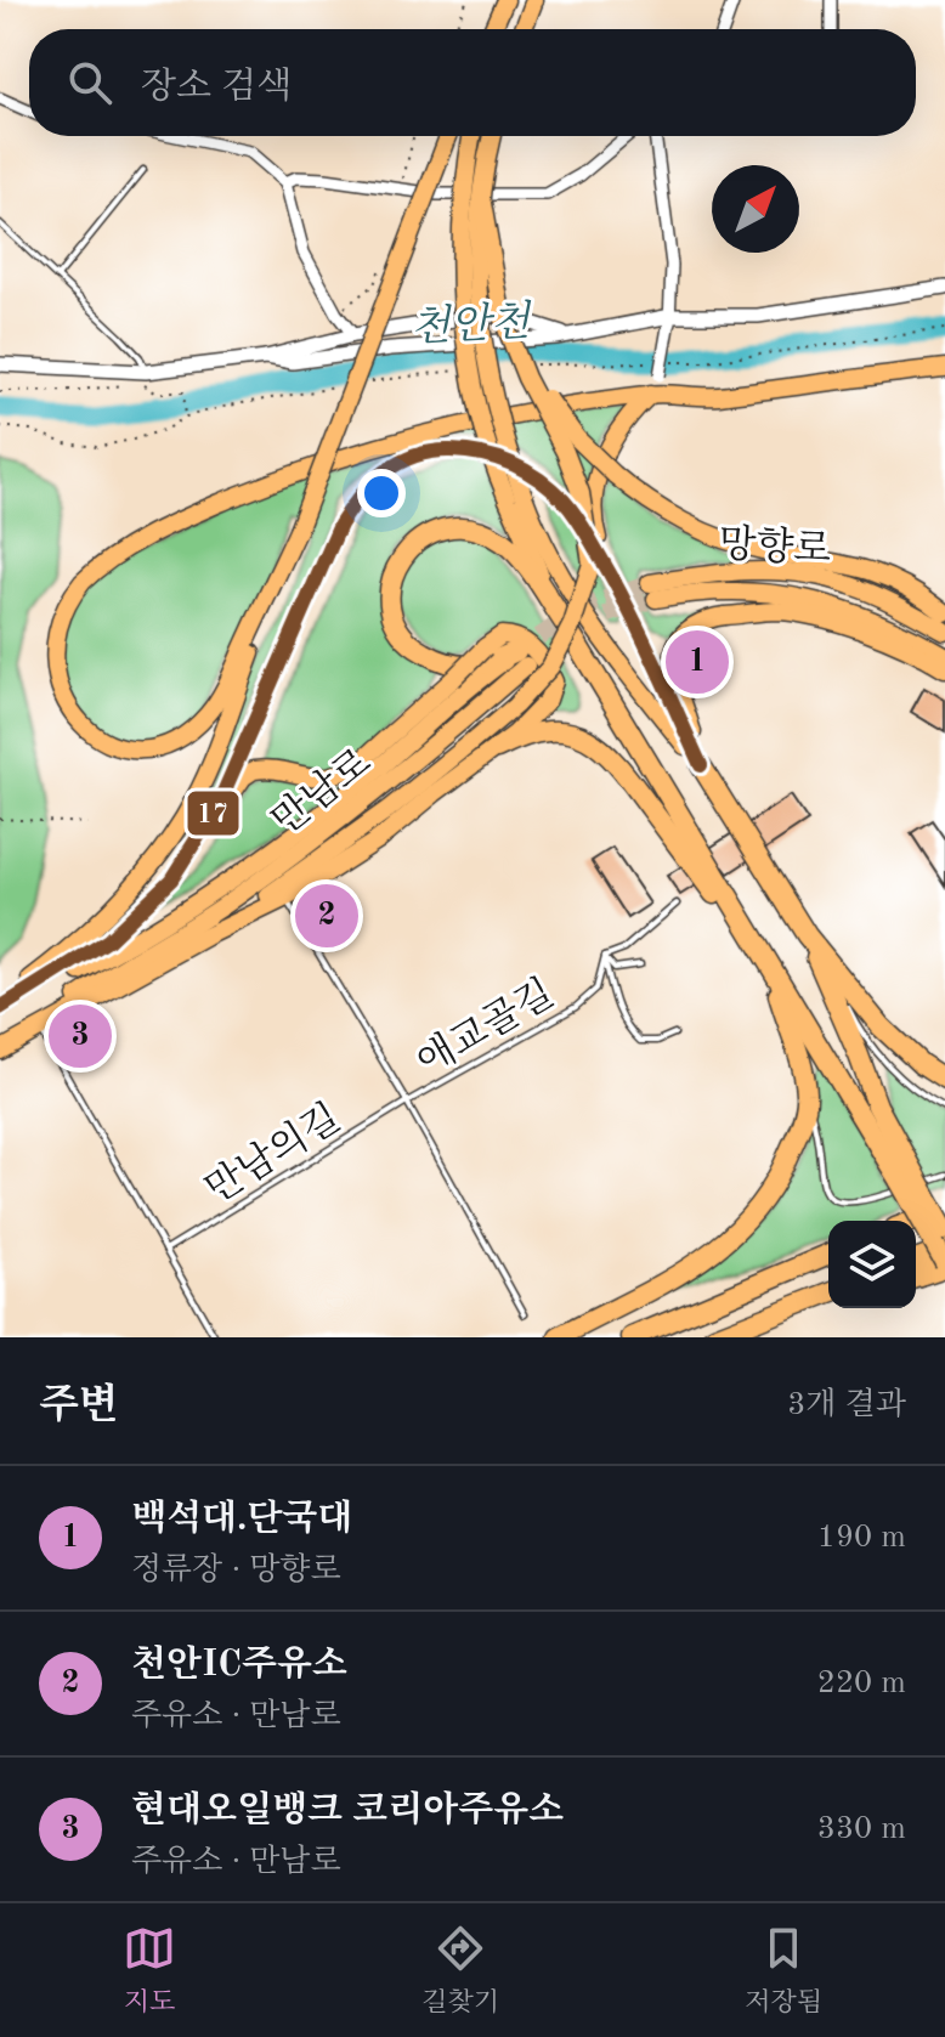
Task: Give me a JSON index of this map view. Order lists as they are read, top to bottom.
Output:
{
  "streets": {
    "main road": ["망향로", "만남로"],
    "lane": ["애교골길", "만남의길"]
  },
  "crossings": [
    ["애교골길", "만남의길"]
  ],
  "water": ["천안천"],
  "lines": ["transit line 17"],
  "north": "top right",
  "page": {
    "search": "장소 검색",
    "pins": ["1", "2", "3"],
    "heading": ["주변", "3개 결과"],
    "list": [
      {
        "mark": "1",
        "name": "백석대.단국대",
        "note": "정류장 · 망향로",
        "value": "190 m"
      },
      {
        "mark": "2",
        "name": "천안IC주유소",
        "note": "주유소 · 만남로",
        "value": "220 m"
      },
      {
        "mark": "3",
        "name": "현대오일뱅크 코리아주유소",
        "note": "주유소 · 만남로",
        "value": "330 m"
      }
    ],
    "nav": ["지도", "길찾기", "저장됨"]
  }
}
